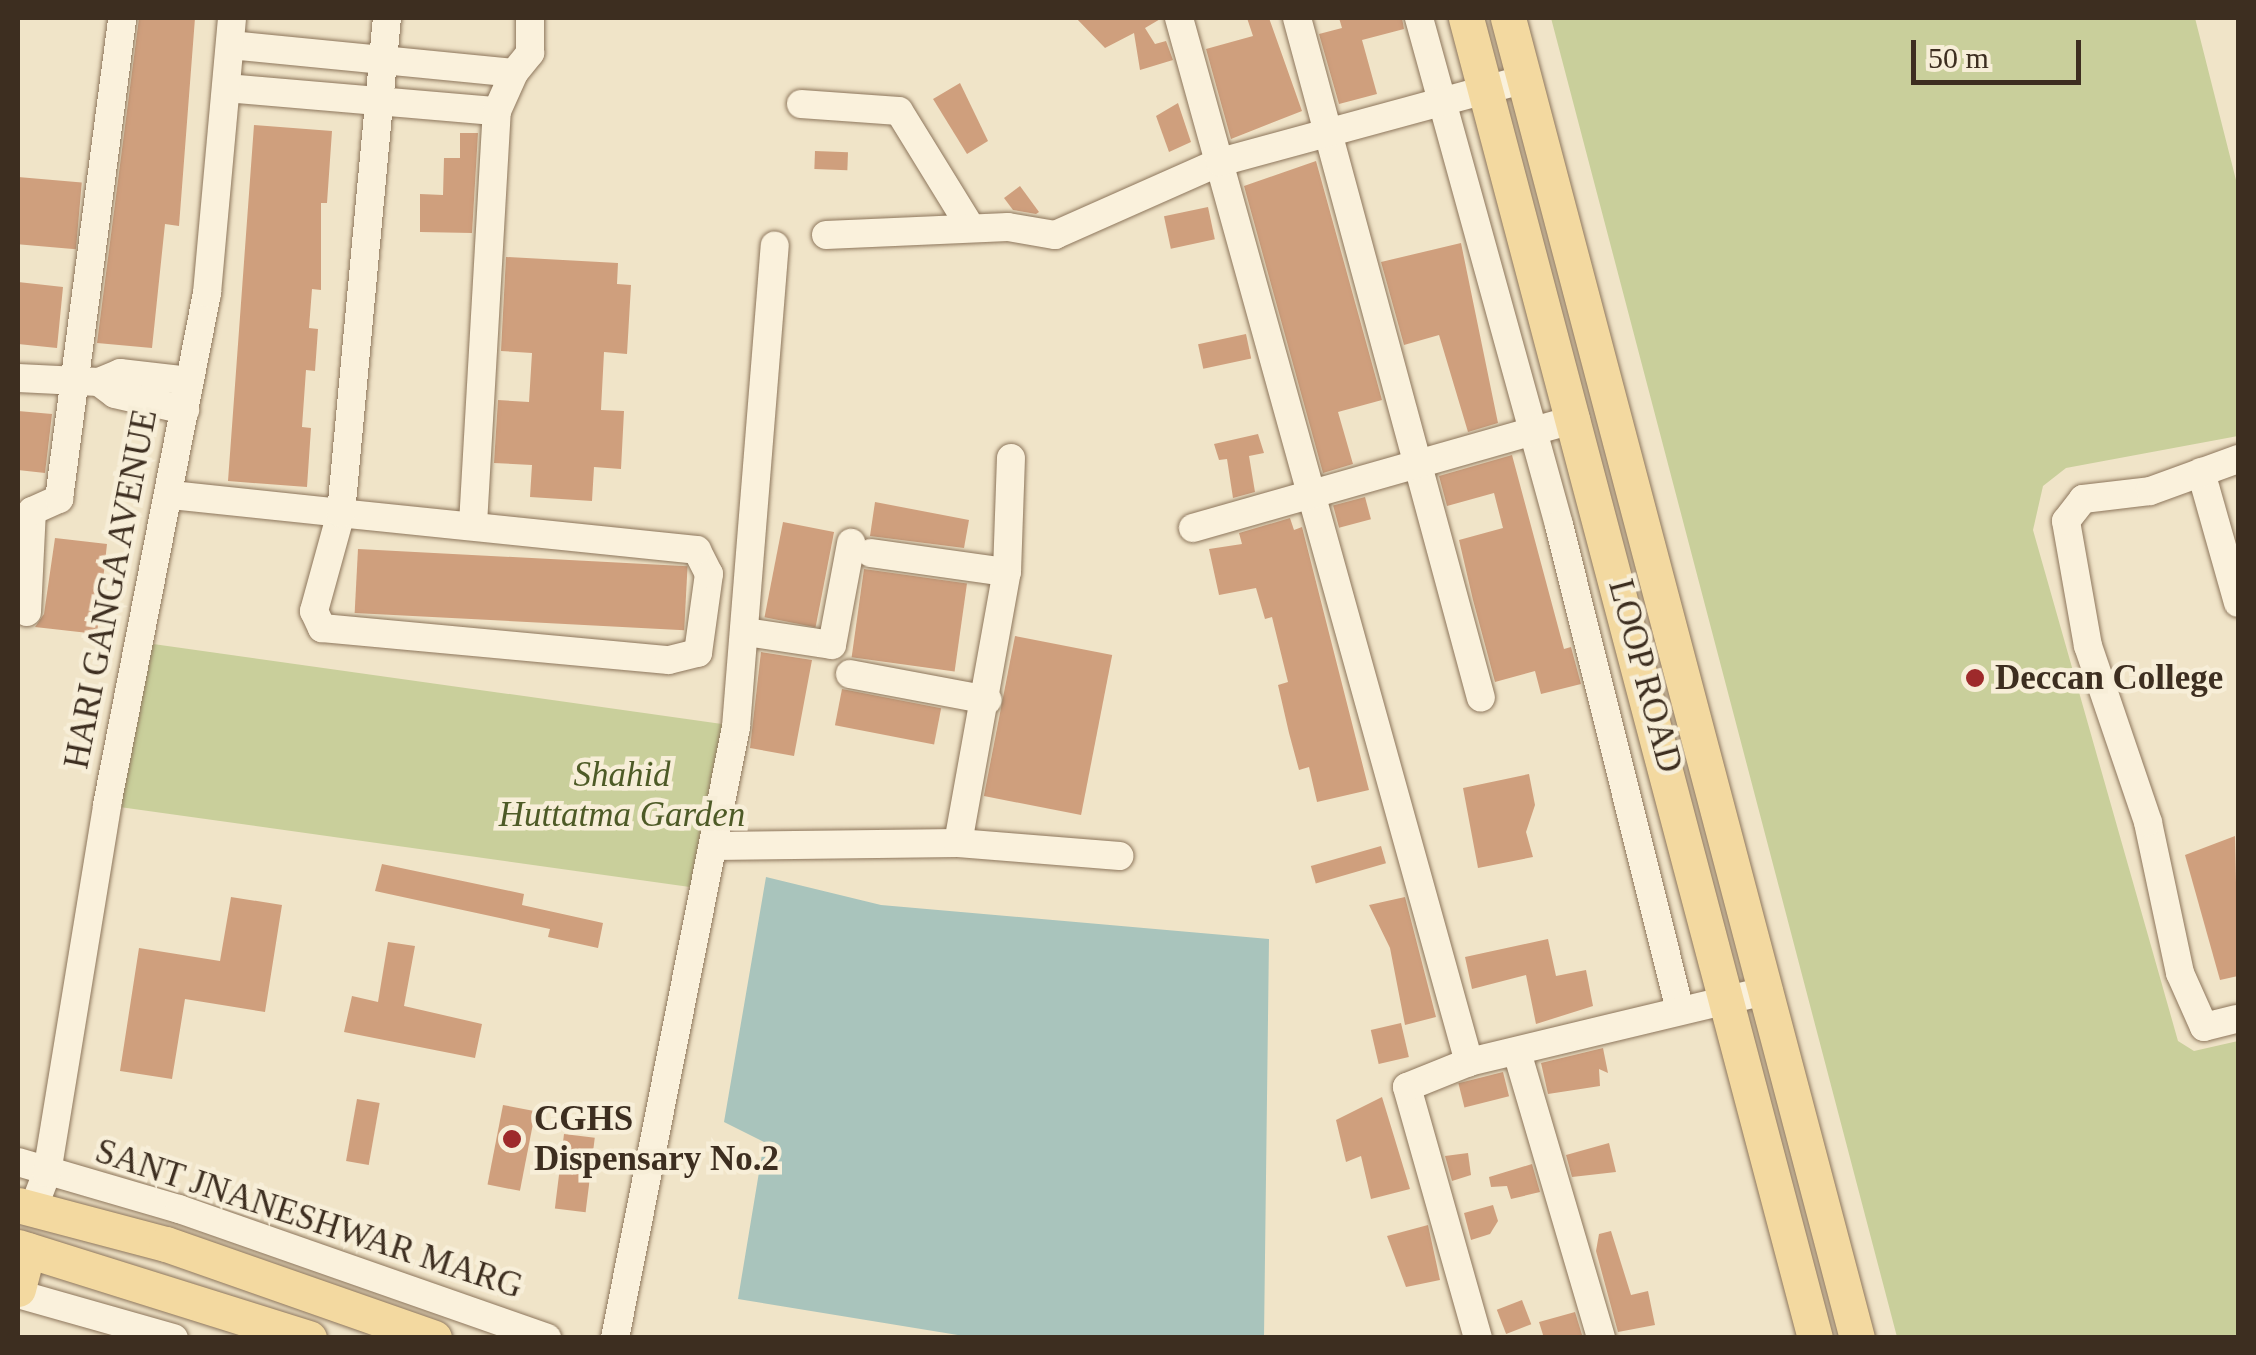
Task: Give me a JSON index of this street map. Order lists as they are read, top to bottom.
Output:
{
  "streets": {
    "main road": ["LOOP ROAD"],
    "street": ["HARI GANGA AVENUE", "SANT JNANESHWAR MARG"]
  },
  "crossings": [
    ["HARI GANGA AVENUE", "SANT JNANESHWAR MARG"]
  ],
  "parks": ["Shahid Huttatma Garden"],
  "places": ["Deccan College", "CGHS Dispensary No.2"],
  "scale_bar": "50 m"
}
